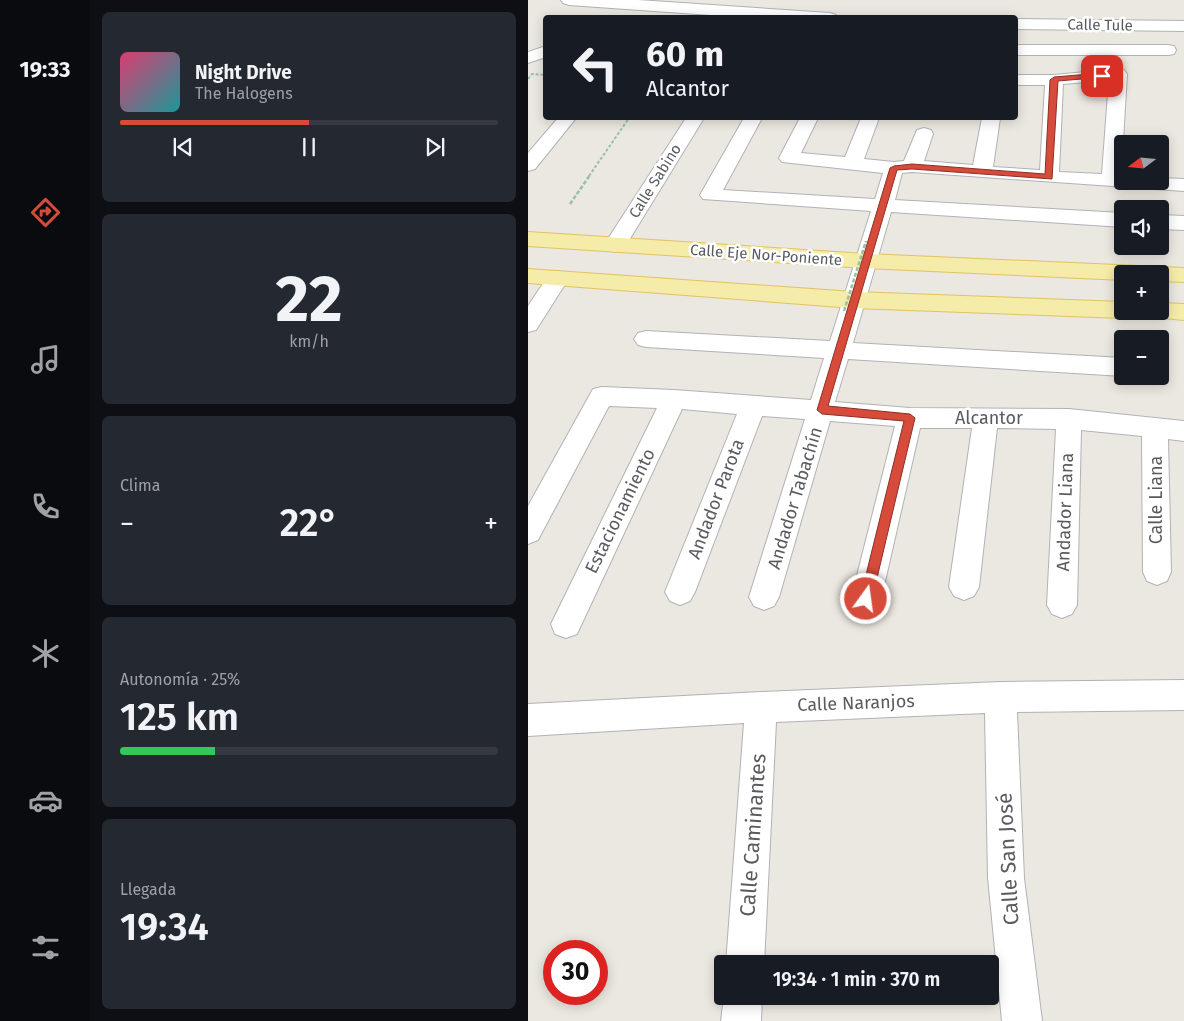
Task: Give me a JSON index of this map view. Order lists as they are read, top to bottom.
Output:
{
  "streets": {
    "main road": ["Calle Eje Nor-Poniente"],
    "street": [
      "Calle Tule",
      "Calle Sabino",
      "Alcantor",
      "Andador Tabachín",
      "Andador Parota",
      "Calle Liana",
      "Estacionamiento",
      "Andador Liana",
      "Calle Naranjos",
      "Calle Caminantes",
      "Calle San José"
    ]
  },
  "crossings": [
    ["Calle Sabino", "Calle Eje Nor-Poniente"],
    ["Calle Eje Nor-Poniente", "Andador Tabachín"],
    ["Alcantor", "Andador Tabachín"],
    ["Alcantor", "Andador Parota"],
    ["Alcantor", "Calle Liana"],
    ["Alcantor", "Estacionamiento"],
    ["Alcantor", "Andador Liana"],
    ["Calle Naranjos", "Calle Caminantes"],
    ["Calle Naranjos", "Calle San José"]
  ],
  "north": "left",
  "page": {
    "tabs": "19:33",
    "turn": ["60 m", "Alcantor"],
    "song": ["Night Drive", "The Halogens"],
    "map_buttons": ["+", "−"],
    "tile": [
      ["22", "km/h"],
      "Clima",
      ["Autonomía · 25%", "125 km"],
      ["Llegada", "19:34"]
    ],
    "heat": ["−", "22°", "+"],
    "limit": "30",
    "trip": "19:34 · 1 min · 370 m"
  }
}
